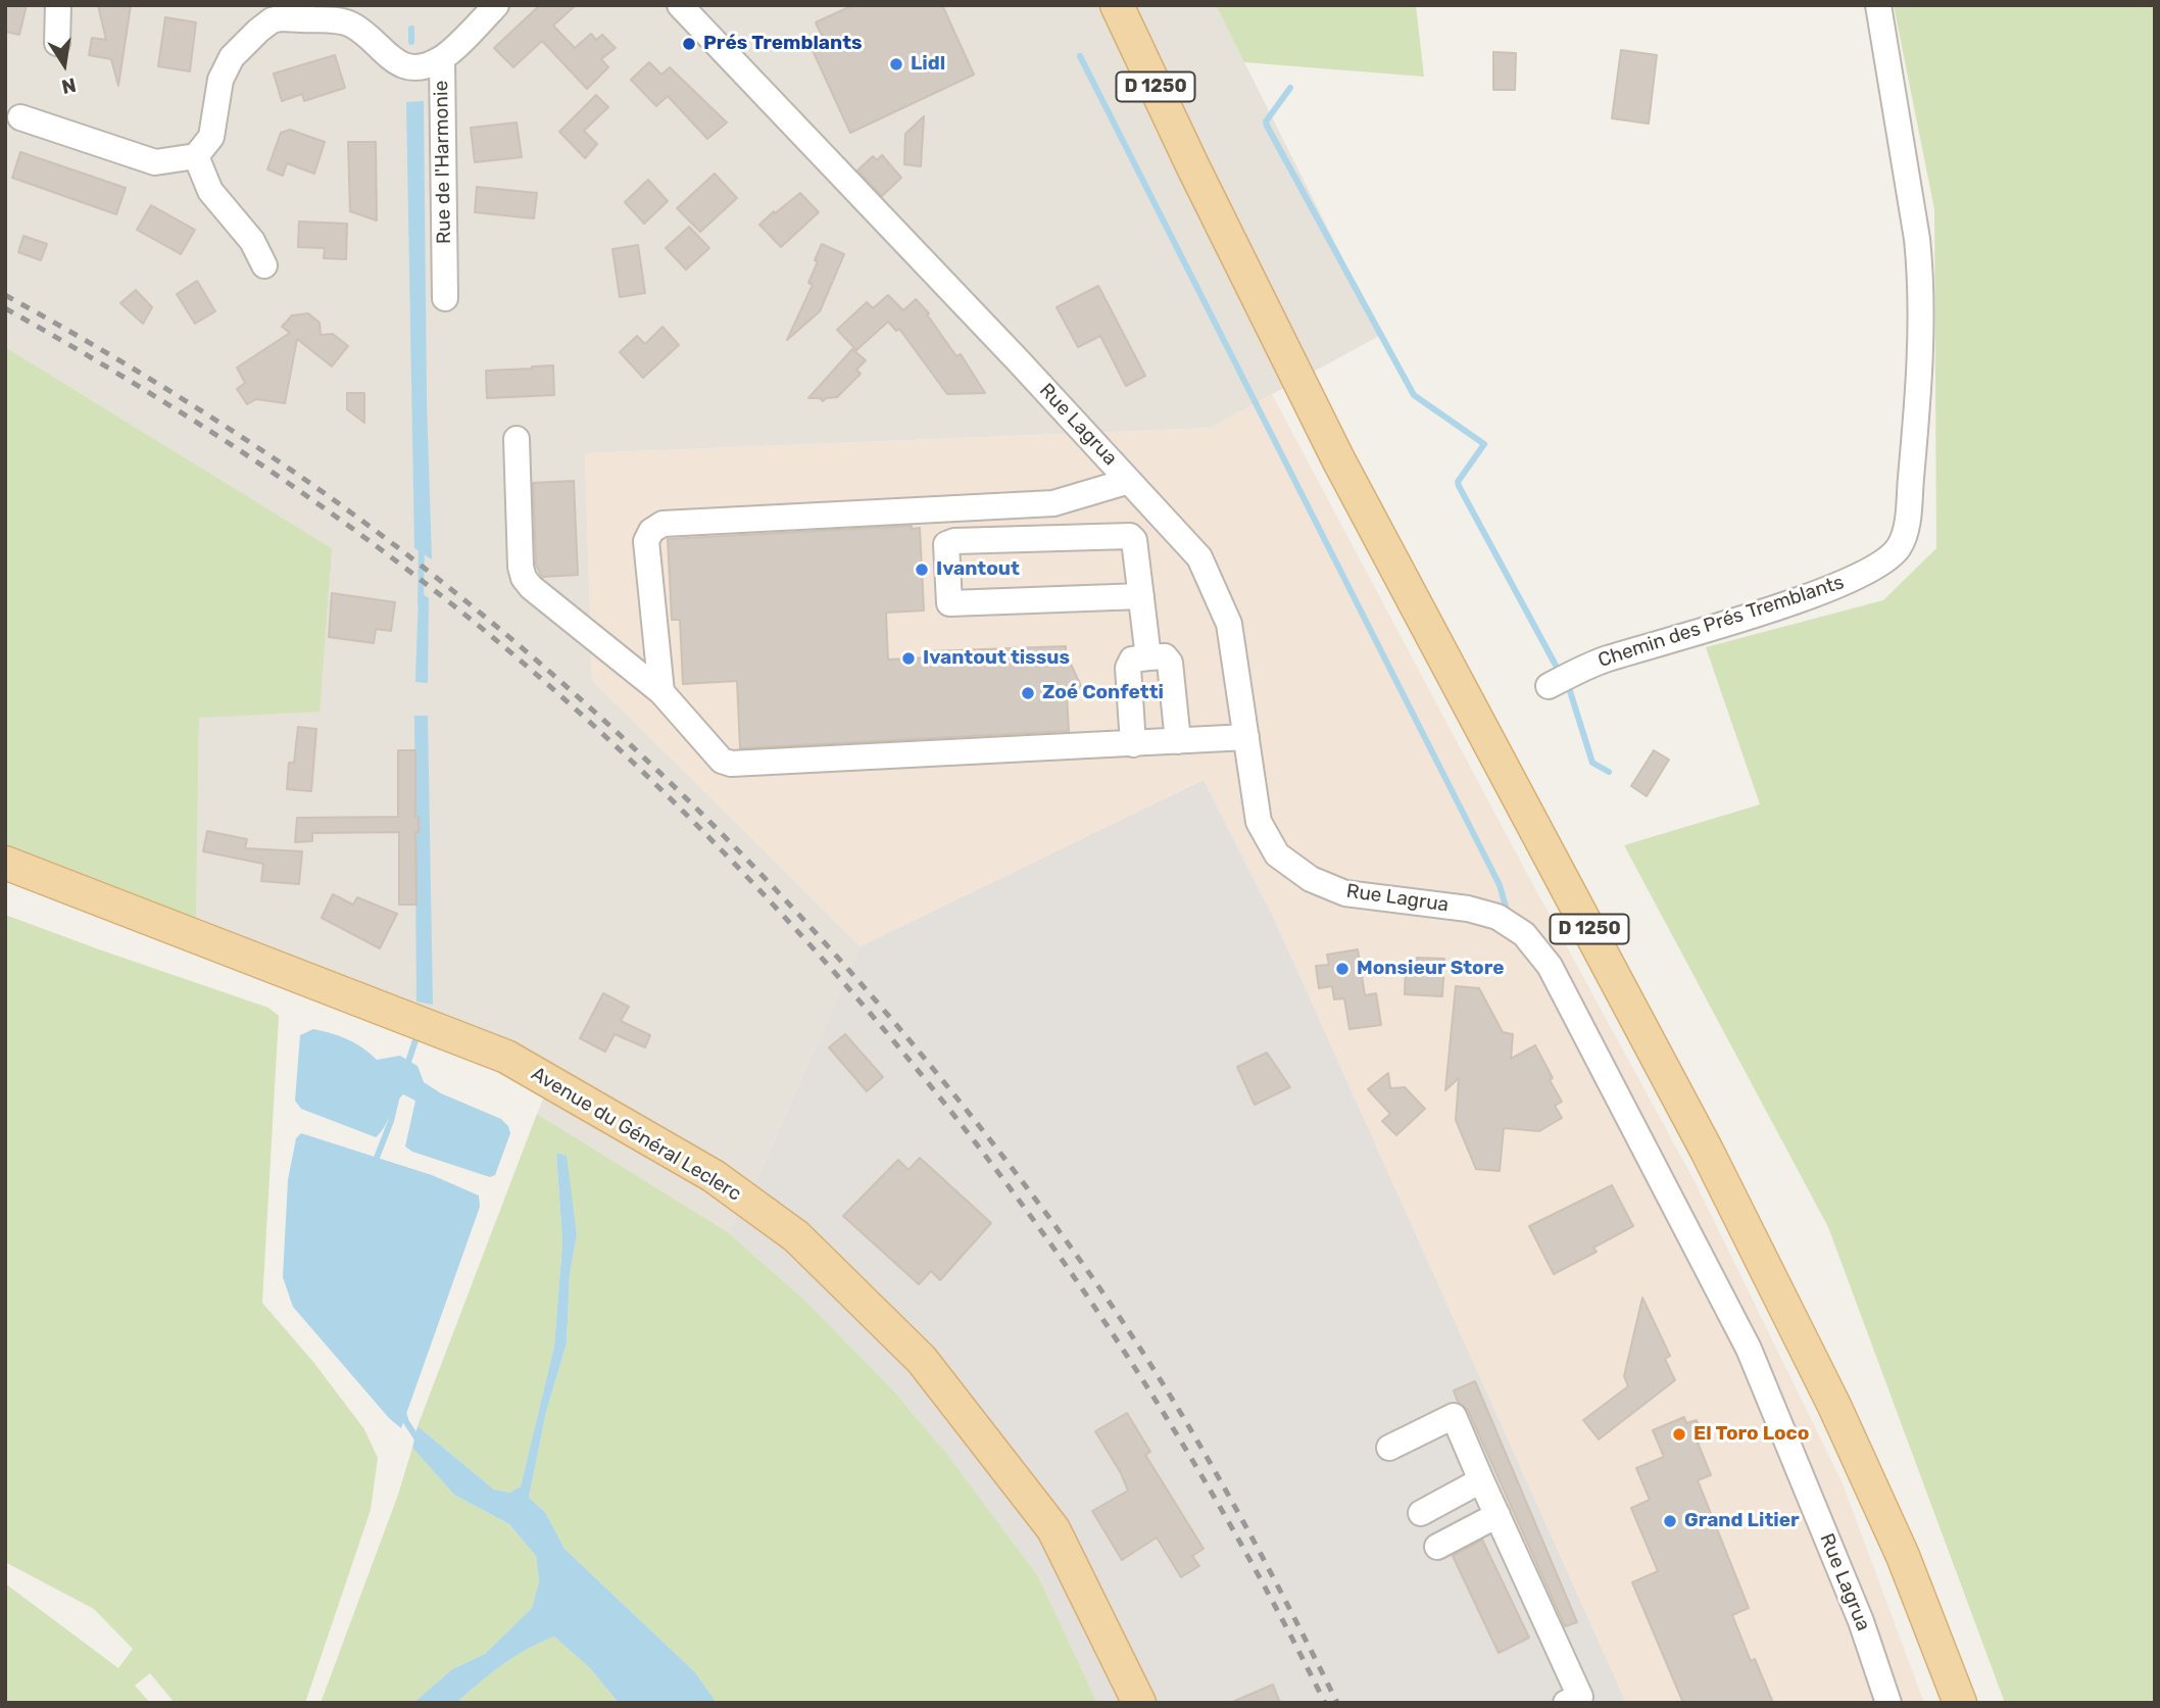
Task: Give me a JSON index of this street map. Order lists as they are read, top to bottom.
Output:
{
  "streets": {
    "main road": ["D 1250", "Avenue du Général Leclerc"],
    "street": ["Rue de l'Harmonie", "Rue Lagrua", "Chemin des Prés Tremblants"]
  },
  "places": [
    "Prés Tremblants",
    "Lidl",
    "Ivantout",
    "Ivantout tissus",
    "Zoé Confetti",
    "Monsieur Store",
    "El Toro Loco",
    "Grand Litier"
  ],
  "north": "bottom"
}
